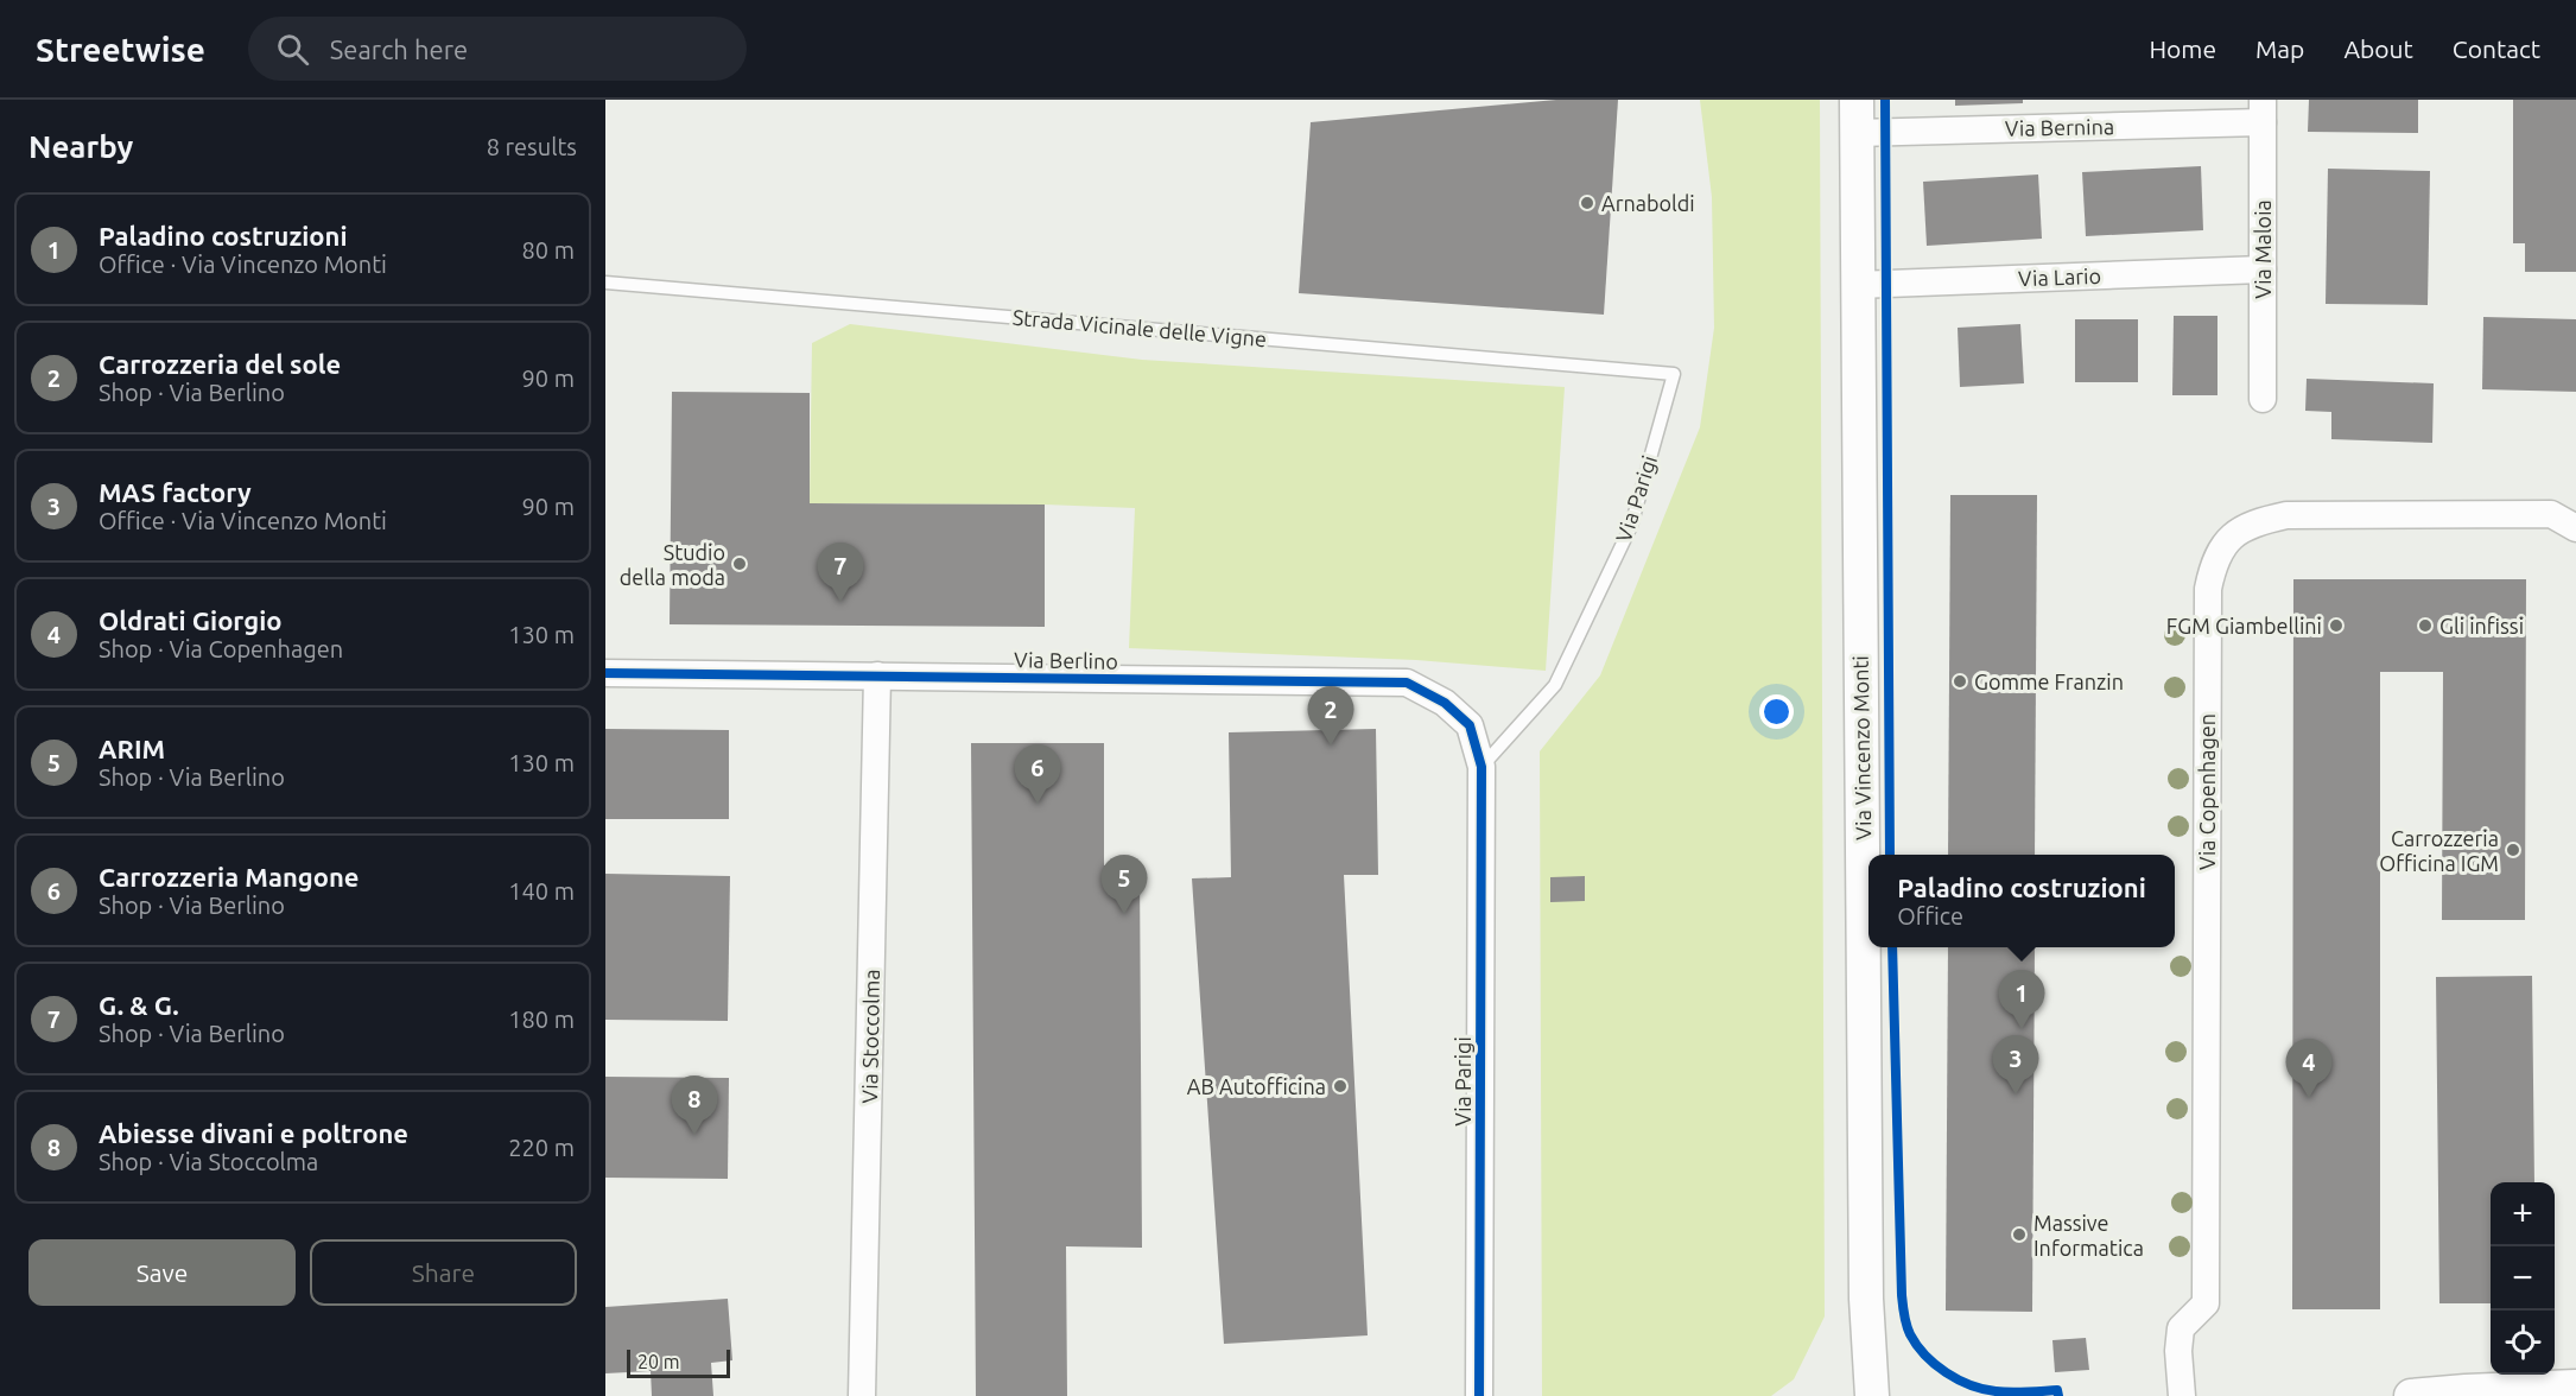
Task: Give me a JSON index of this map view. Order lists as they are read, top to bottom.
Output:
{
  "streets": {
    "street": [
      "Via Bernina",
      "Via Maloia",
      "Via Lario",
      "Via Parigi",
      "Via Berlino",
      "Via Vincenzo Monti",
      "Via Copenhagen",
      "Via Stoccolma"
    ],
    "lane": ["Strada Vicinale delle Vigne"]
  },
  "crossings": [
    ["Via Bernina", "Via Maloia"],
    ["Via Bernina", "Via Vincenzo Monti"],
    ["Via Maloia", "Via Lario"],
    ["Via Lario", "Via Vincenzo Monti"],
    ["Strada Vicinale delle Vigne", "Via Parigi"],
    ["Via Parigi", "Via Berlino"],
    ["Via Berlino", "Via Stoccolma"]
  ],
  "places": [
    "Arnaboldi",
    "Studio della moda",
    "FGM Giambellini",
    "Gli infissi",
    "Gomme Franzin",
    "Carrozzeria Officina IGM",
    "AB Autofficina",
    "Massive Informatica"
  ],
  "scale_bar": "20 m",
  "page": {
    "header": "Streetwise",
    "search": "Search here",
    "nav": [
      "Home",
      "Map",
      "About",
      "Contact"
    ],
    "heading": ["Nearby", "8 results"],
    "list": [
      {
        "mark": "1",
        "name": "Paladino costruzioni",
        "note": "Office · Via Vincenzo Monti",
        "value": "80 m"
      },
      {
        "mark": "2",
        "name": "Carrozzeria del sole",
        "note": "Shop · Via Berlino",
        "value": "90 m"
      },
      {
        "mark": "3",
        "name": "MAS factory",
        "note": "Office · Via Vincenzo Monti",
        "value": "90 m"
      },
      {
        "mark": "4",
        "name": "Oldrati Giorgio",
        "note": "Shop · Via Copenhagen",
        "value": "130 m"
      },
      {
        "mark": "5",
        "name": "ARIM",
        "note": "Shop · Via Berlino",
        "value": "130 m"
      },
      {
        "mark": "6",
        "name": "Carrozzeria Mangone",
        "note": "Shop · Via Berlino",
        "value": "140 m"
      },
      {
        "mark": "7",
        "name": "G. & G.",
        "note": "Shop · Via Berlino",
        "value": "180 m"
      },
      {
        "mark": "8",
        "name": "Abiesse divani e poltrone",
        "note": "Shop · Via Stoccolma",
        "value": "220 m"
      }
    ],
    "pins": [
      "7",
      "2",
      "6",
      "5",
      "1",
      "3",
      "4",
      "8"
    ],
    "popup": ["Paladino costruzioni", "Office"],
    "map_buttons": ["+", "−"],
    "buttons": ["Save", "Share"],
    "scale": "20 m"
  }
}
